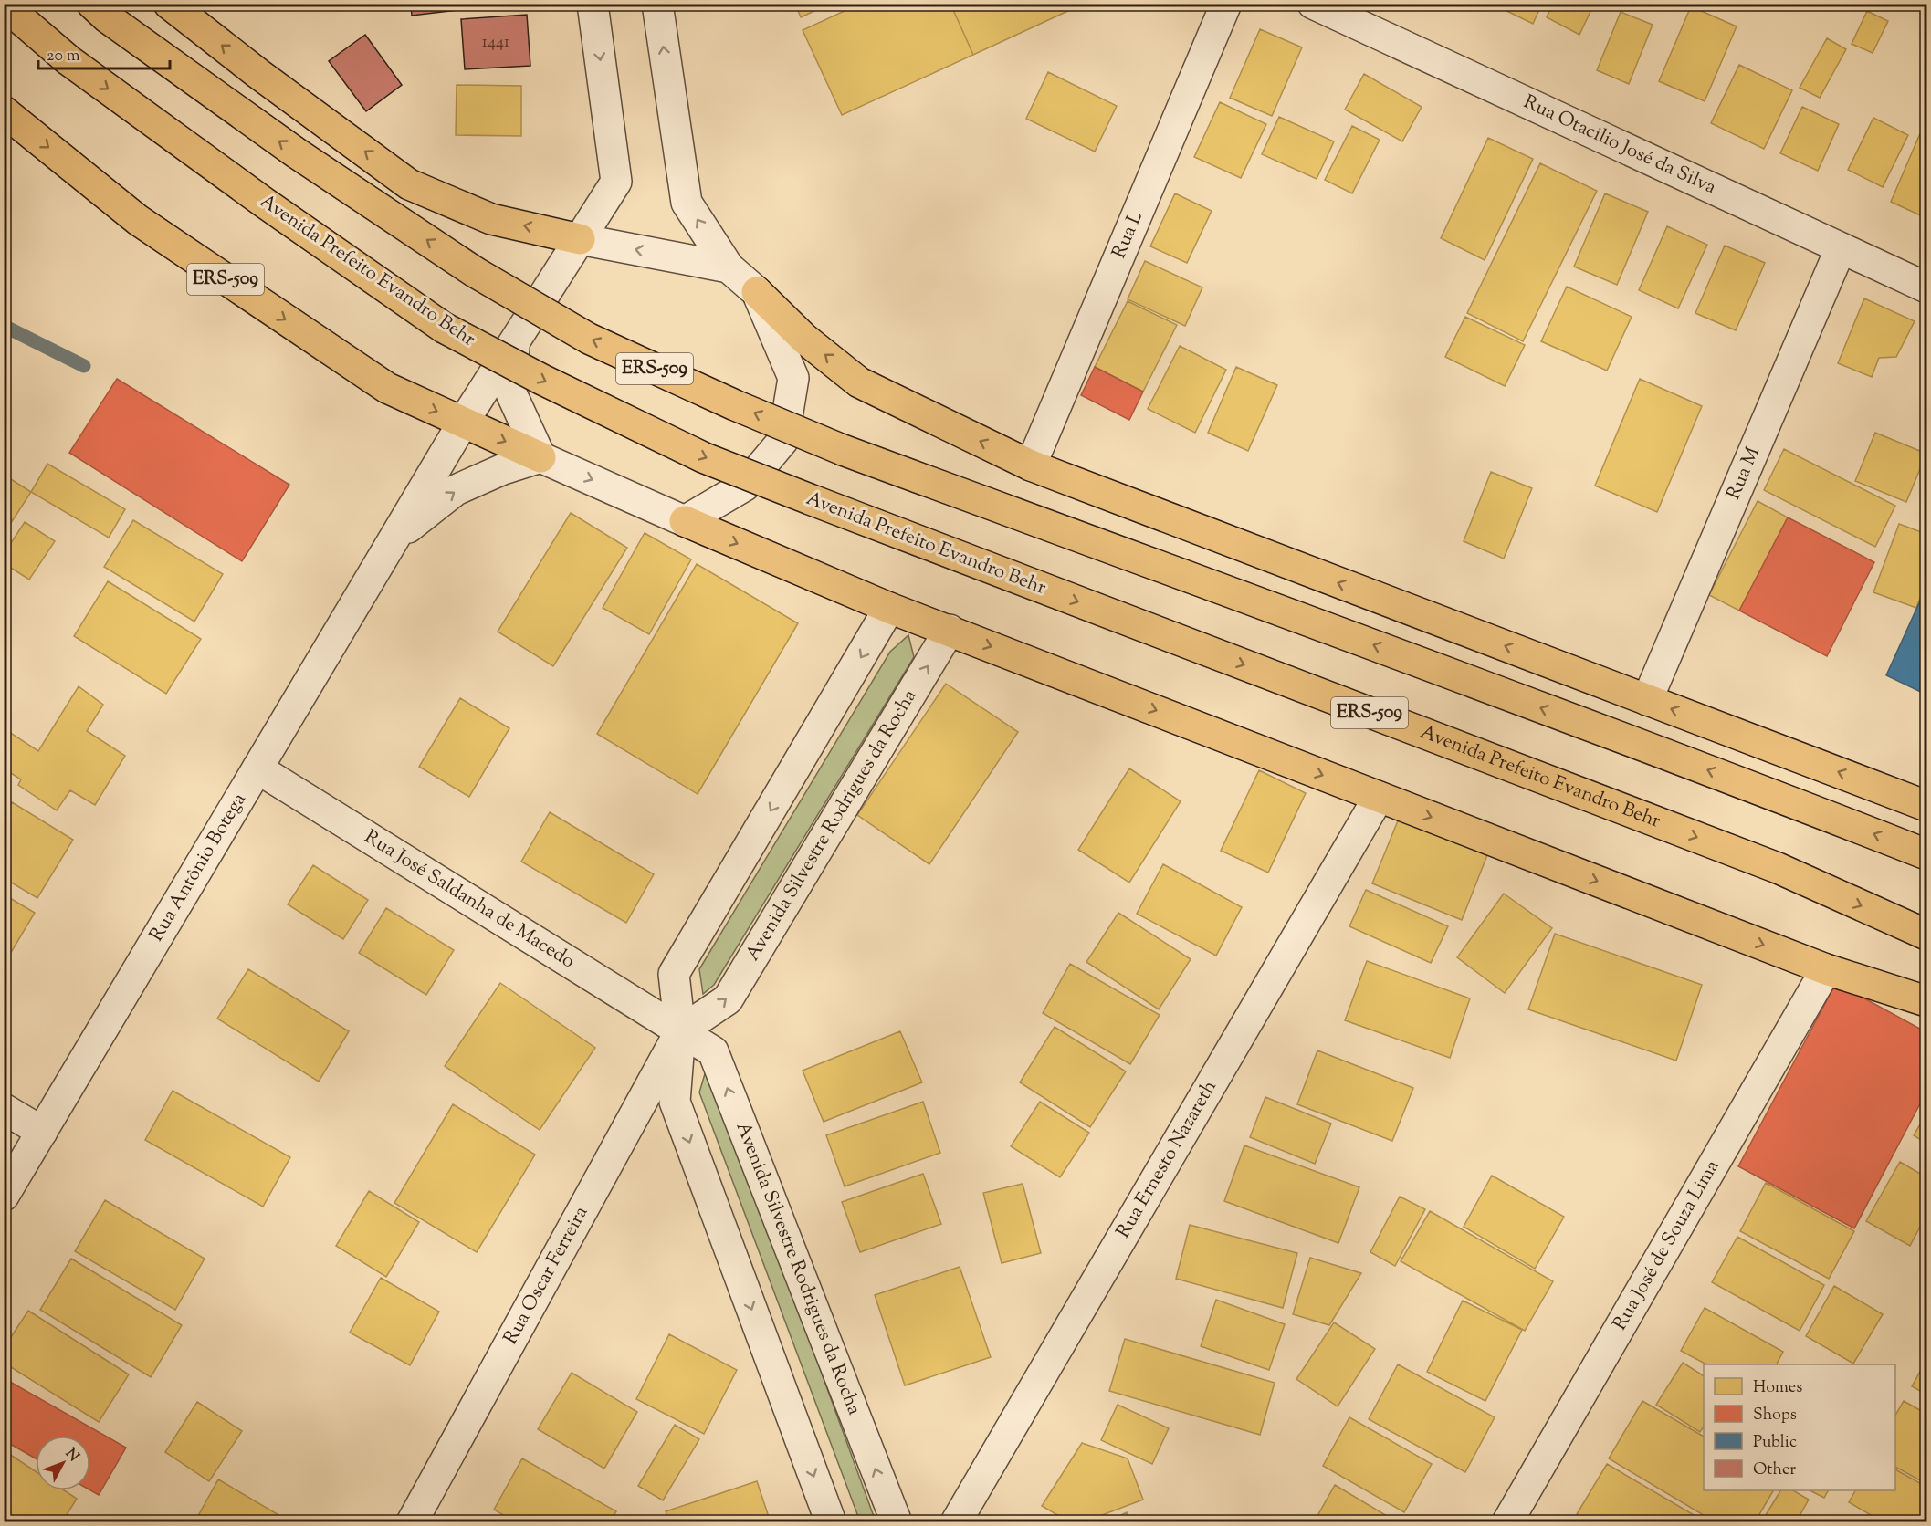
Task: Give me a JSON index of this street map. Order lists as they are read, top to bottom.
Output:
{
  "streets": {
    "highway": ["Avenida Prefeito Evandro Behr", "ERS-509"],
    "street": [
      "Rua Otacilio José da Silva",
      "Rua L",
      "Rua M",
      "Avenida Silvestre Rodrigues da Rocha",
      "Rua Antônio Botega",
      "Rua José Saldanha de Macedo",
      "Rua Ernesto Nazareth",
      "Rua José de Souza Lima",
      "Rua Oscar Ferreira"
    ]
  },
  "crossings": [
    ["Rua Otacilio José da Silva", "Rua M"],
    ["ERS-509", "Avenida Silvestre Rodrigues da Rocha"],
    ["ERS-509", "Rua Antônio Botega"],
    ["ERS-509", "Rua Ernesto Nazareth"],
    ["ERS-509", "Rua José de Souza Lima"],
    ["Avenida Silvestre Rodrigues da Rocha", "Rua José Saldanha de Macedo"],
    ["Avenida Silvestre Rodrigues da Rocha", "Rua Oscar Ferreira"],
    ["Rua Antônio Botega", "Rua José Saldanha de Macedo"],
    ["Rua José Saldanha de Macedo", "Rua Oscar Ferreira"]
  ],
  "house_numbers": ["1441"],
  "legend": [
    "Homes",
    "Shops",
    "Public",
    "Other"
  ],
  "scale_bar": "20 m",
  "north": "top right"
}
